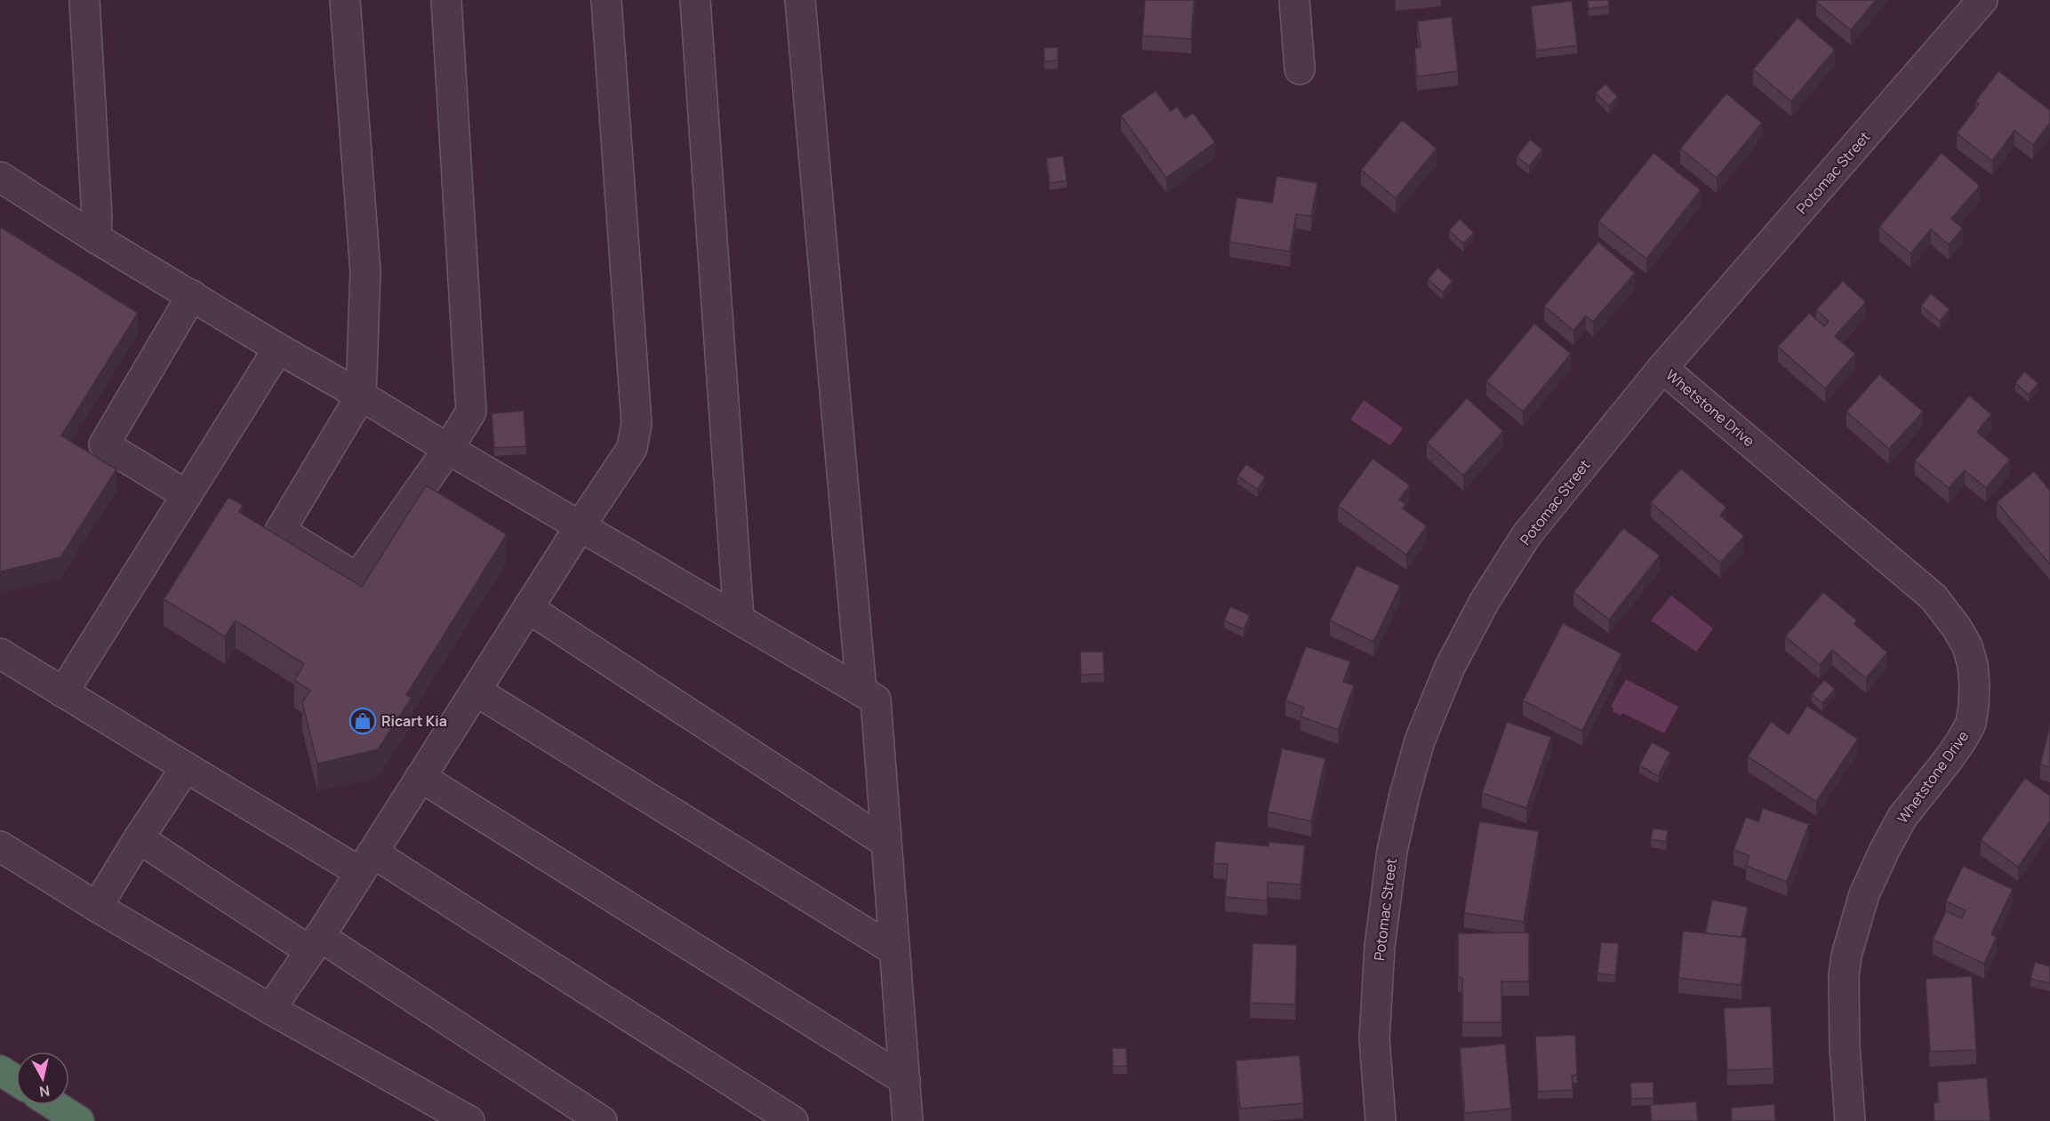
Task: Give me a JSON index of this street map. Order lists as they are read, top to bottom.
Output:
{
  "streets": {
    "street": ["Potomac Street", "Whetstone Drive"]
  },
  "crossings": [
    ["Potomac Street", "Whetstone Drive"]
  ],
  "places": {
    "shop": ["Ricart Kia"]
  },
  "north": "bottom"
}
